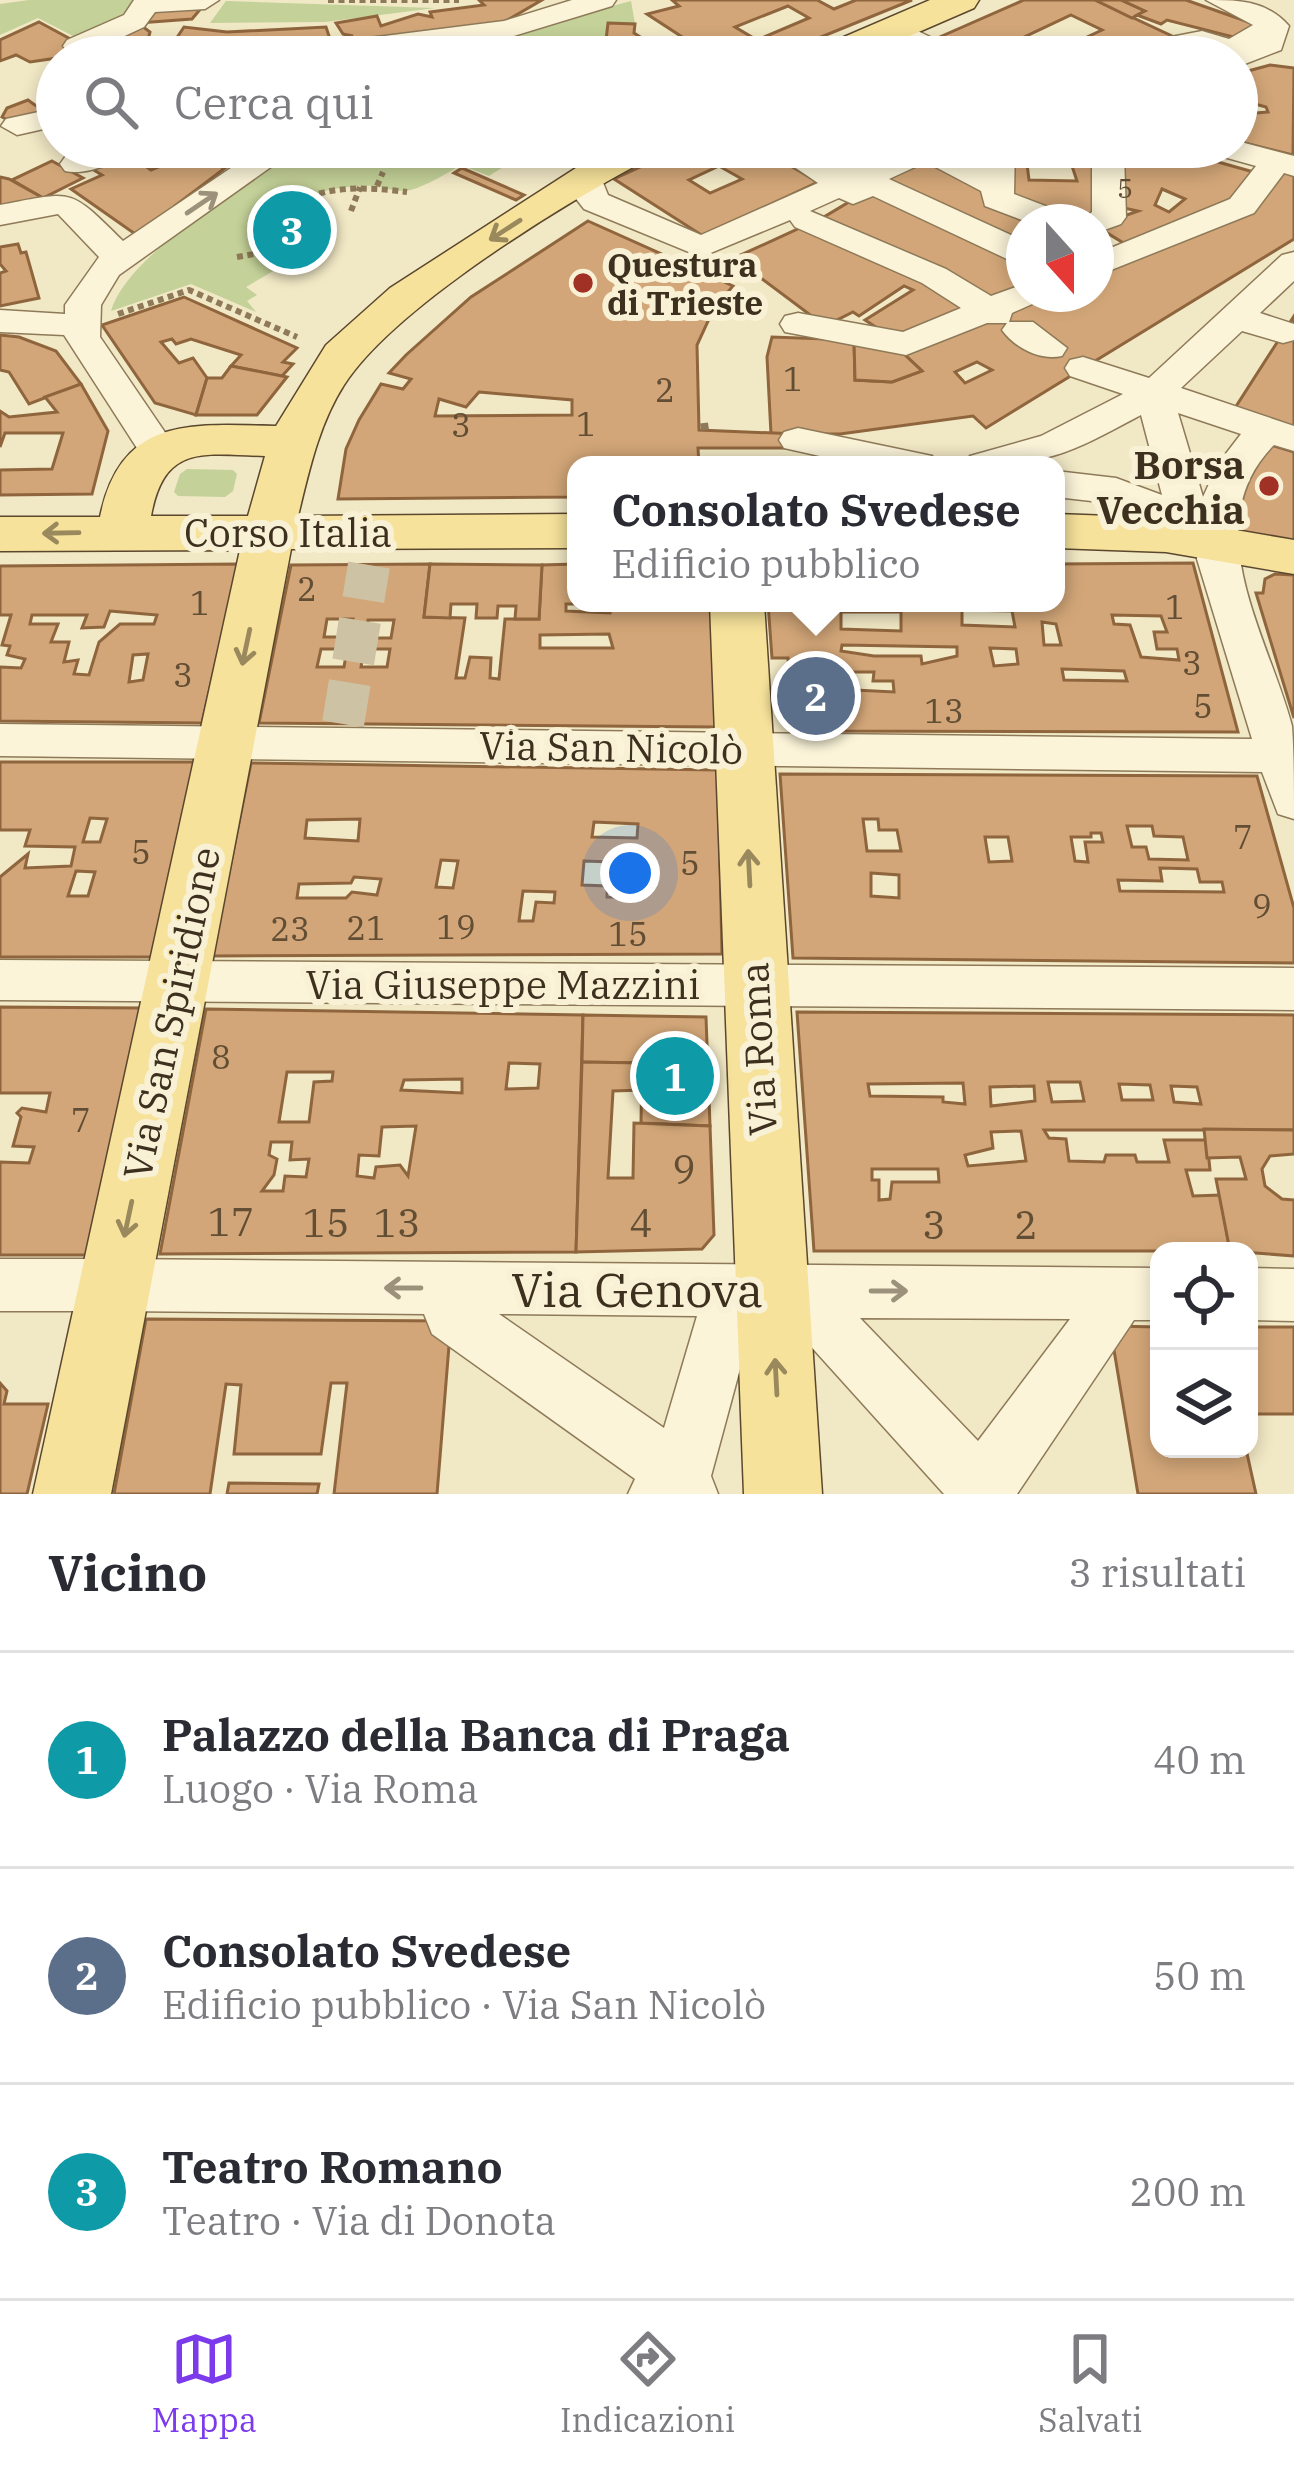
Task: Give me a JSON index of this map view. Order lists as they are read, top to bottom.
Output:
{
  "streets": {
    "main road": ["Corso Italia", "Via San Spiridione", "Via Roma"],
    "street": ["Via San Nicolò", "Via Giuseppe Mazzini", "Via Genova"]
  },
  "crossings": [
    ["Corso Italia", "Via San Spiridione"],
    ["Via San Nicolò", "Via San Spiridione"],
    ["Via San Nicolò", "Via Roma"],
    ["Via Giuseppe Mazzini", "Via San Spiridione"],
    ["Via Giuseppe Mazzini", "Via Roma"],
    ["Via San Spiridione", "Via Genova"],
    ["Via Roma", "Via Genova"]
  ],
  "one_way": ["Via San Spiridione", "Via Roma"],
  "places": ["Questura di Trieste", "Borsa Vecchia"],
  "house_numbers": [
    "5",
    "1",
    "2",
    "1",
    "3",
    "2",
    "1",
    "1",
    "3",
    "3",
    "5",
    "13",
    "7",
    "5",
    "5",
    "9",
    "19",
    "21",
    "23",
    "15",
    "8",
    "7",
    "9",
    "17",
    "15",
    "13",
    "4",
    "3",
    "2"
  ],
  "north": "bottom",
  "page": {
    "search": "Cerca qui",
    "pins": ["3", "2", "1"],
    "popup": ["Consolato Svedese", "Edificio pubblico"],
    "heading": ["Vicino", "3 risultati"],
    "list": [
      {
        "mark": "1",
        "name": "Palazzo della Banca di Praga",
        "note": "Luogo · Via Roma",
        "value": "40 m"
      },
      {
        "mark": "2",
        "name": "Consolato Svedese",
        "note": "Edificio pubblico · Via San Nicolò",
        "value": "50 m"
      },
      {
        "mark": "3",
        "name": "Teatro Romano",
        "note": "Teatro · Via di Donota",
        "value": "200 m"
      }
    ],
    "nav": ["Mappa", "Indicazioni", "Salvati"]
  }
}
